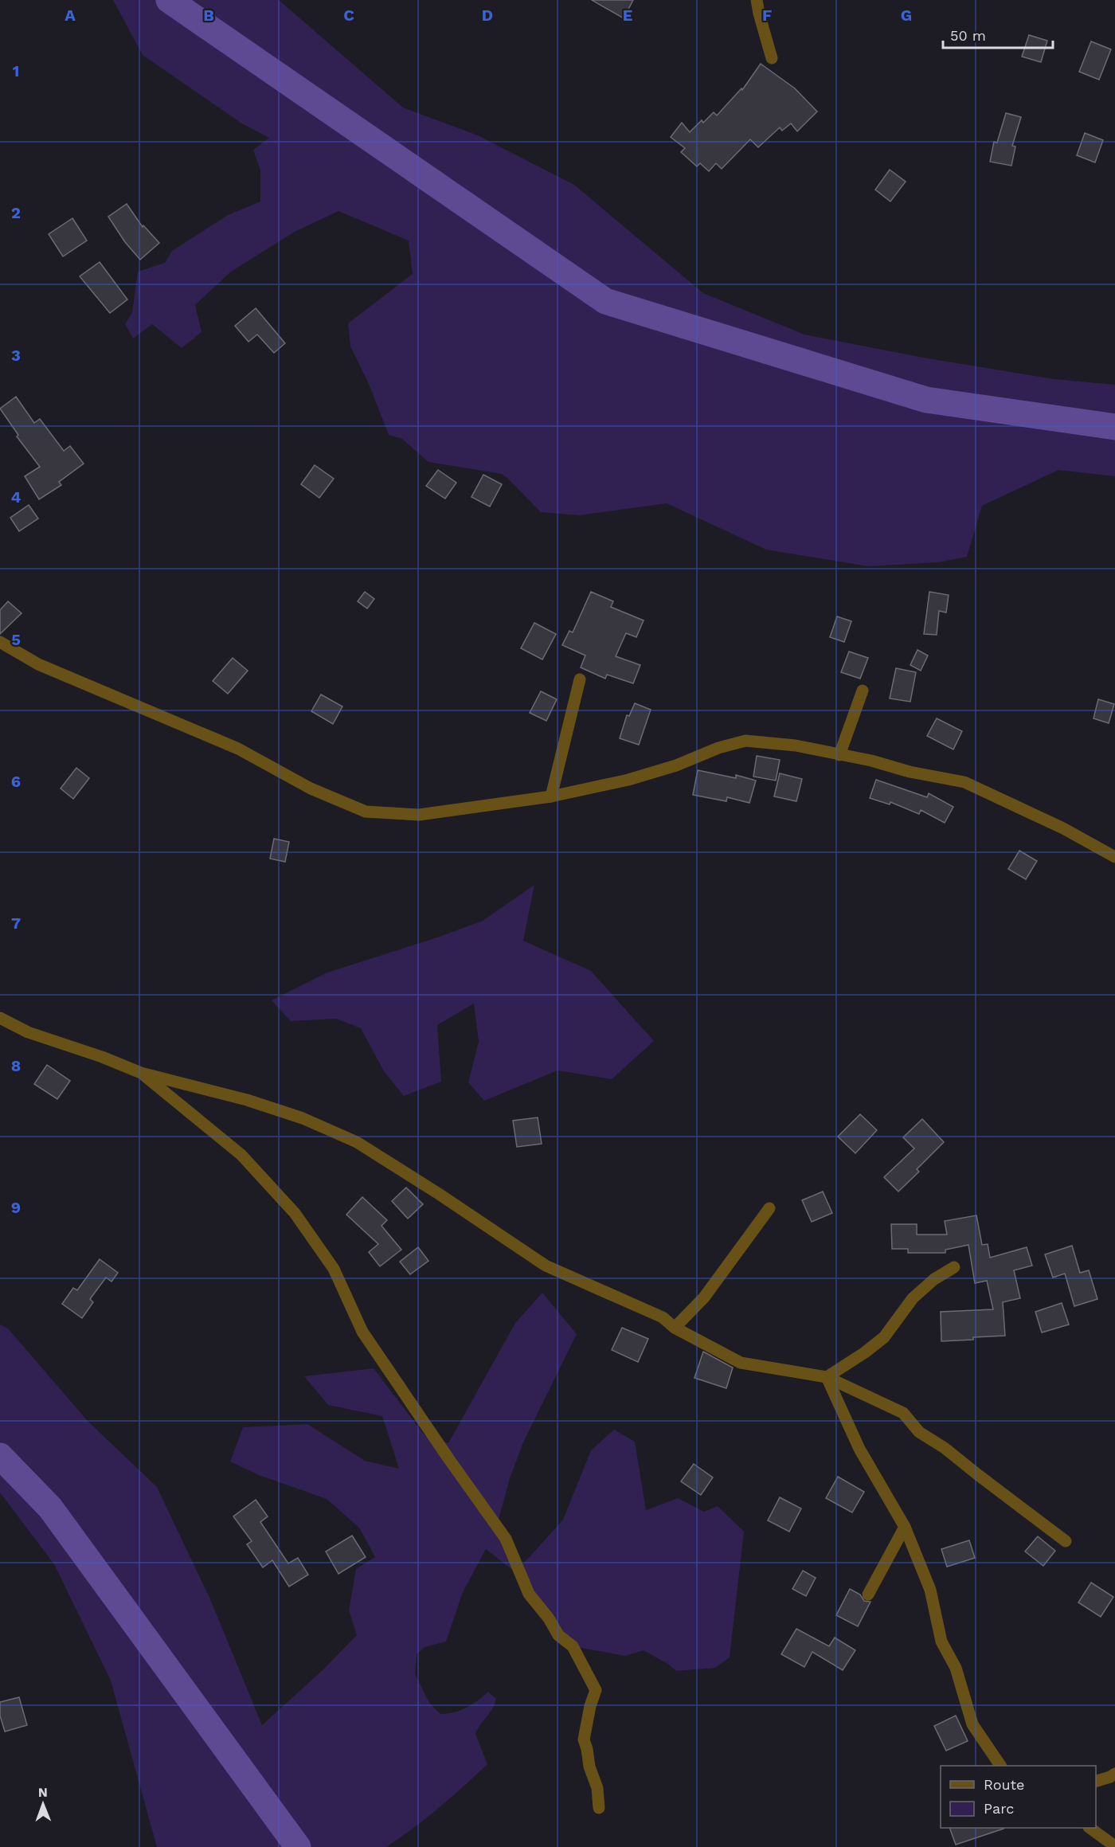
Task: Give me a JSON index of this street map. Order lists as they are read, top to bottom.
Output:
{
  "legend": ["Route", "Parc"],
  "scale_bar": "50 m",
  "north": "top",
  "grid": {
    "columns": [
      "A",
      "B",
      "C",
      "D",
      "E",
      "F",
      "G"
    ],
    "rows": [
      "1",
      "2",
      "3",
      "4",
      "5",
      "6",
      "7",
      "8",
      "9"
    ]
  }
}
